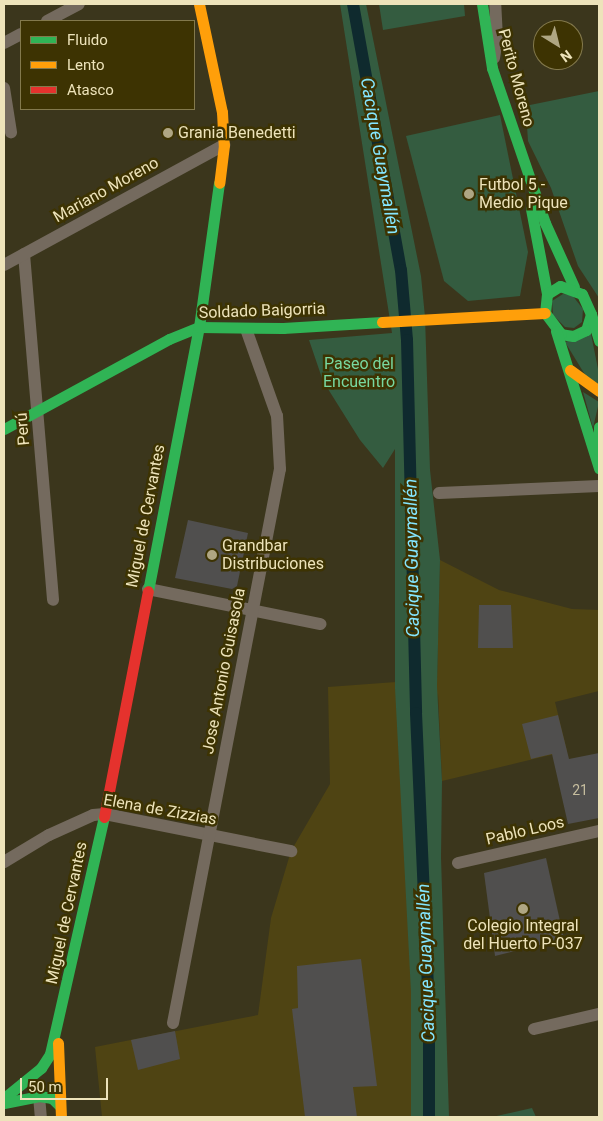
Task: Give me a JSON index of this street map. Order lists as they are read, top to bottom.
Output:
{
  "streets": {
    "main road": ["Perito Moreno", "Soldado Baigorria", "Miguel de Cervantes"],
    "street": [
      "Mariano Moreno",
      "Perú",
      "Jose Antonio Guisasola",
      "Elena de Zizzias",
      "Pablo Loos"
    ]
  },
  "crossings": [
    ["Perito Moreno", "Soldado Baigorria"],
    ["Mariano Moreno", "Perú"],
    ["Mariano Moreno", "Miguel de Cervantes"],
    ["Soldado Baigorria", "Perú"],
    ["Soldado Baigorria", "Miguel de Cervantes"],
    ["Soldado Baigorria", "Jose Antonio Guisasola"],
    ["Miguel de Cervantes", "Elena de Zizzias"],
    ["Jose Antonio Guisasola", "Elena de Zizzias"]
  ],
  "water": ["Cacique Guaymallén"],
  "parks": ["Paseo del Encuentro"],
  "places": [
    "Grania Benedetti",
    "Futbol 5 - Medio Pique",
    "Grandbar Distribuciones",
    "Colegio Integral del Huerto P-037"
  ],
  "house_numbers": ["21"],
  "legend": ["Fluido", "Lento", "Atasco"],
  "scale_bar": "50 m",
  "north": "bottom right"
}
